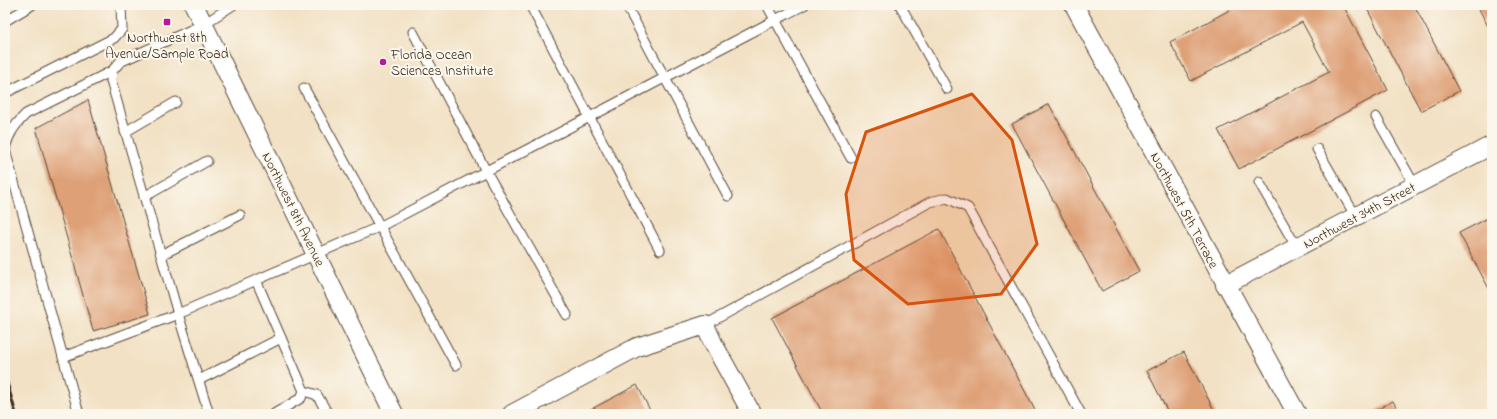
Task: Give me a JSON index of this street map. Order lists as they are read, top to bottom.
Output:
{
  "streets": {
    "street": ["Northwest 8th Avenue", "Northwest 5th Terrace", "Northwest 34th Street"]
  },
  "crossings": [
    ["Northwest 5th Terrace", "Northwest 34th Street"]
  ],
  "places": {
    "transit": ["Northwest 8th Avenue/Sample Road"],
    "other": ["Florida Ocean Sciences Institute"]
  }
}
